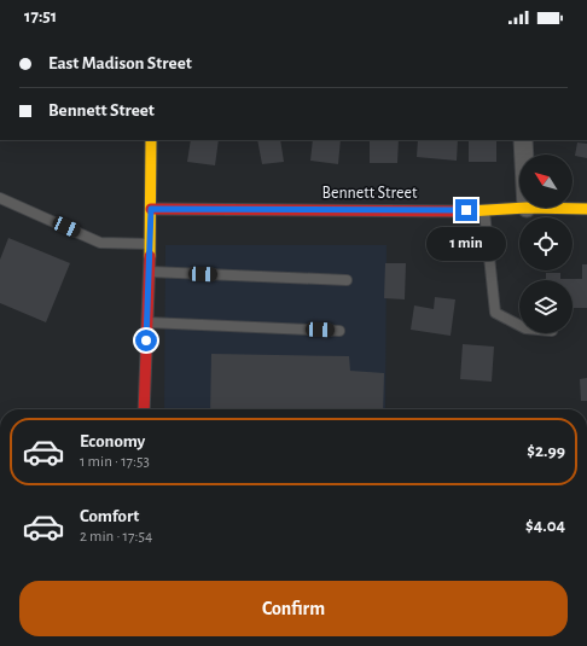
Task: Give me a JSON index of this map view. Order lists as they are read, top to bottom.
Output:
{
  "streets": {
    "street": ["Bennett Street"]
  },
  "north": "top left",
  "page": {
    "status": "17:51",
    "banner": ["East Madison Street", "Bennett Street"],
    "bubble": "1 min",
    "list": [
      {
        "name": "Economy",
        "note": "1 min · 17:53",
        "value": "$2.99"
      },
      {
        "name": "Comfort",
        "note": "2 min · 17:54",
        "value": "$4.04"
      }
    ],
    "buttons": "Confirm"
  }
}
